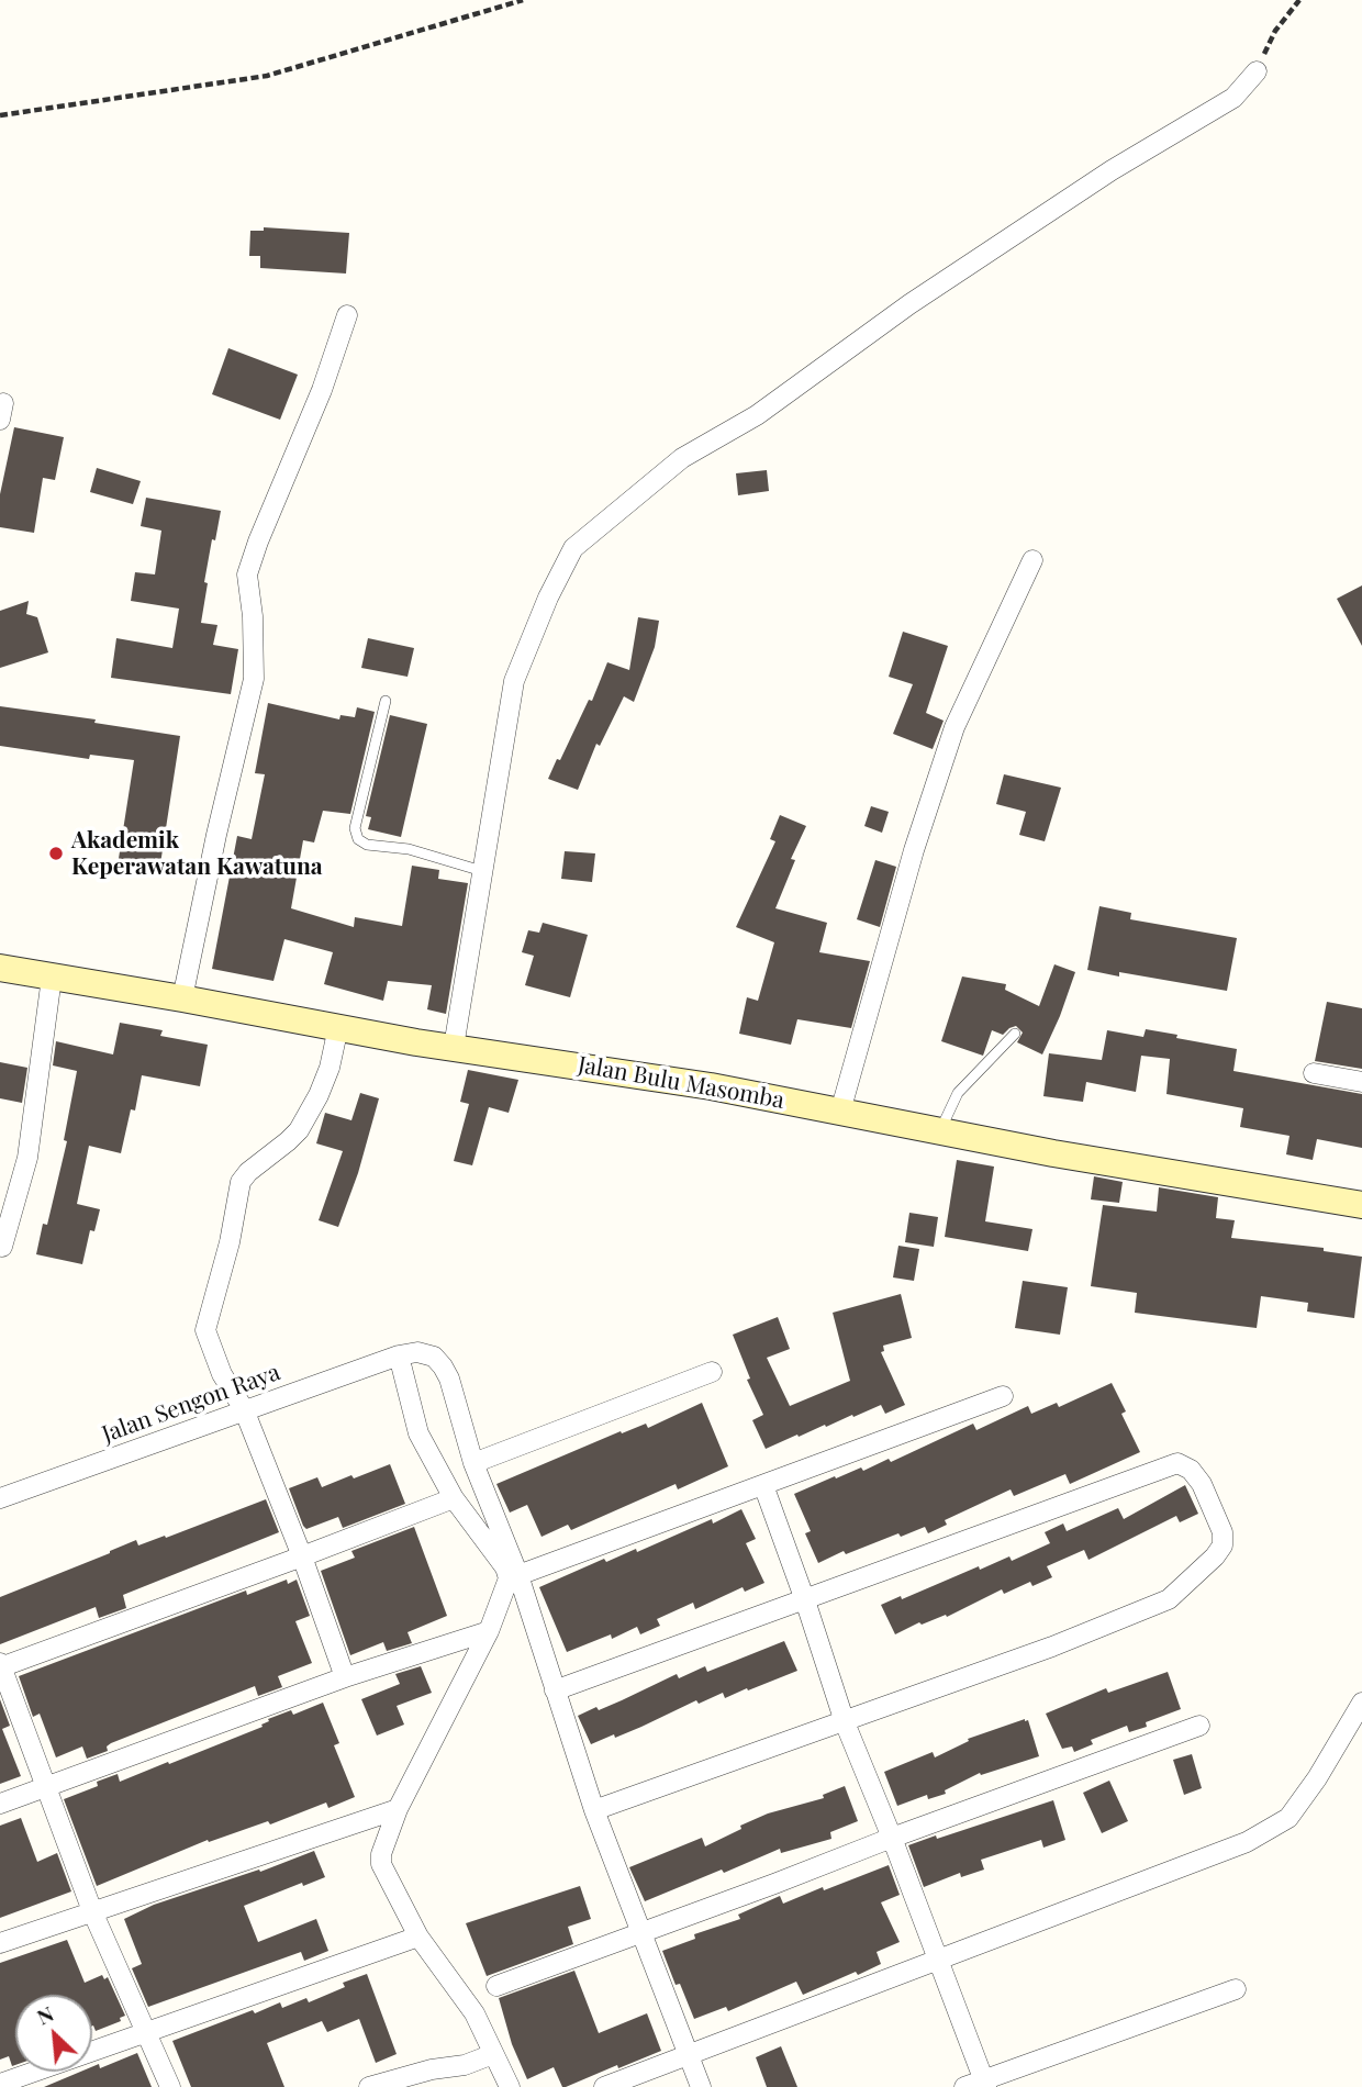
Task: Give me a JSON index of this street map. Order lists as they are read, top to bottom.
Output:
{
  "streets": {
    "street": ["Jalan Bulu Masomba", "Jalan Sengon Raya"]
  },
  "places": ["Akademik Keperawatan Kawatuna"],
  "north": "top left"
}
